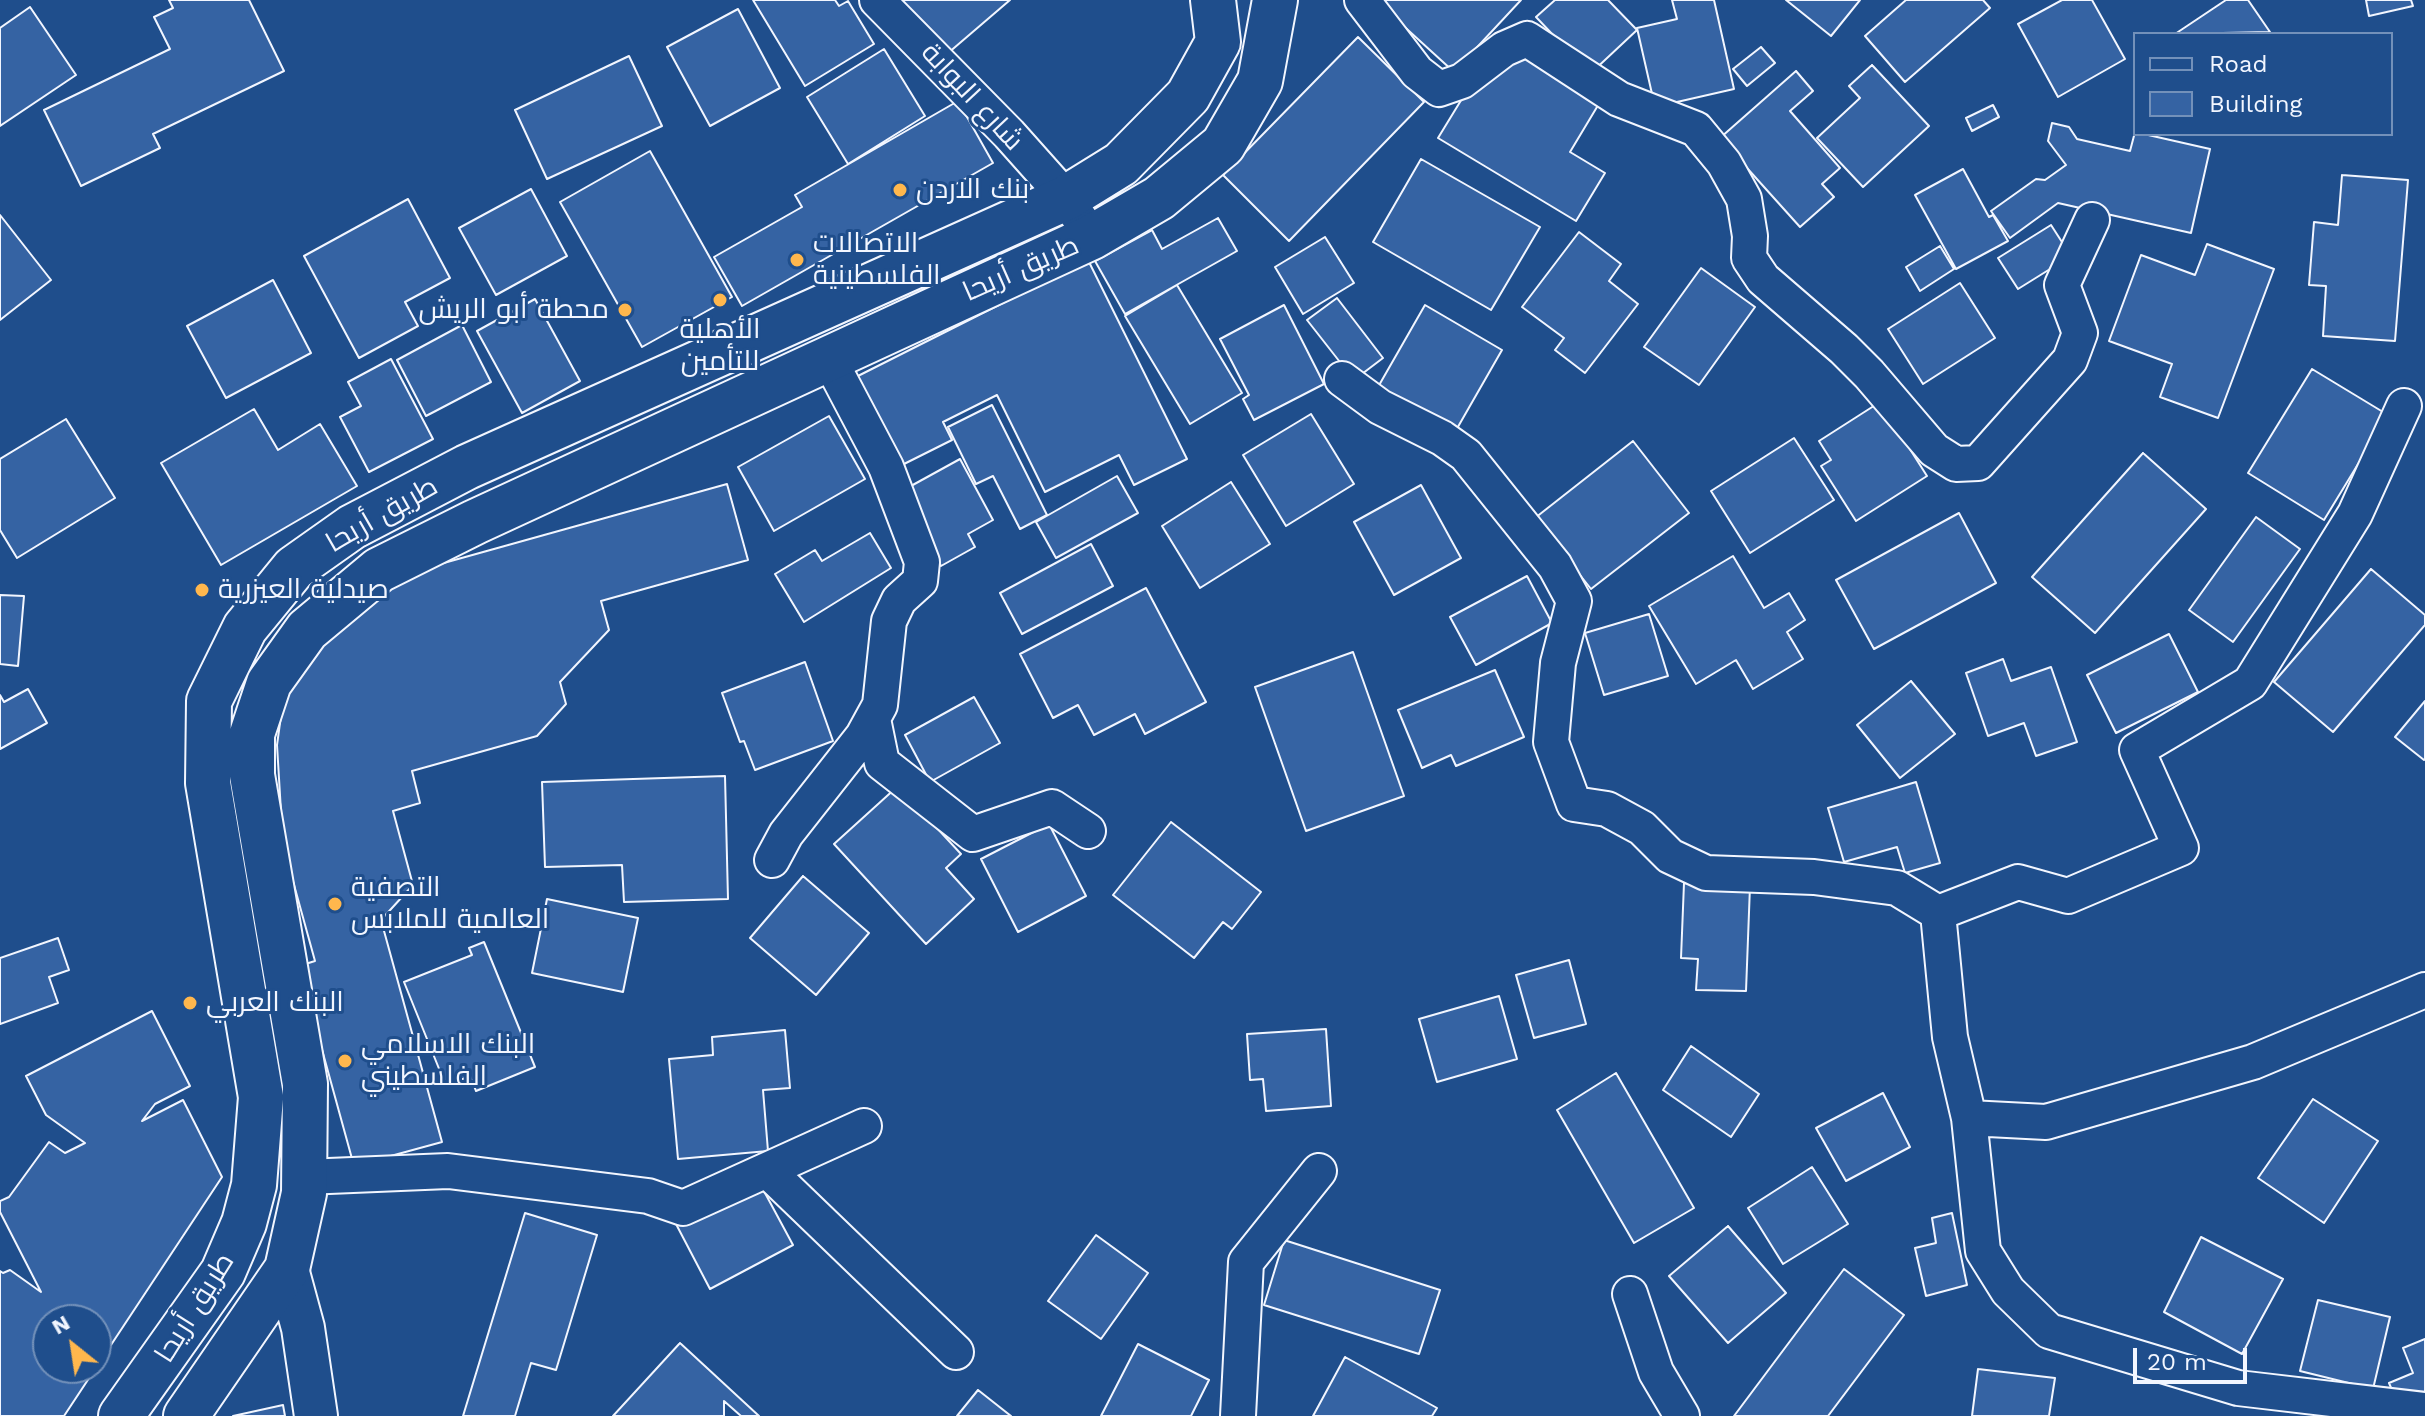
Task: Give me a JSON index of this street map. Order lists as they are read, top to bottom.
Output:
{
  "streets": {
    "main road": ["طريق أريحا"],
    "street": ["شارع البوابة"]
  },
  "crossings": [
    ["شارع البوابة", "طريق أريحا"]
  ],
  "places": [
    "بنك الاردن",
    "الاتصالات الفلسطينية",
    "الأهلية للتأمين",
    "محطة أبو الريش",
    "صيدلية العيزرية",
    "التصفية العالمية للملابس",
    "البنك العربي",
    "البنك الاسلامي الفلسطيني"
  ],
  "legend": ["Road", "Building"],
  "scale_bar": "20 m",
  "north": "top left"
}
